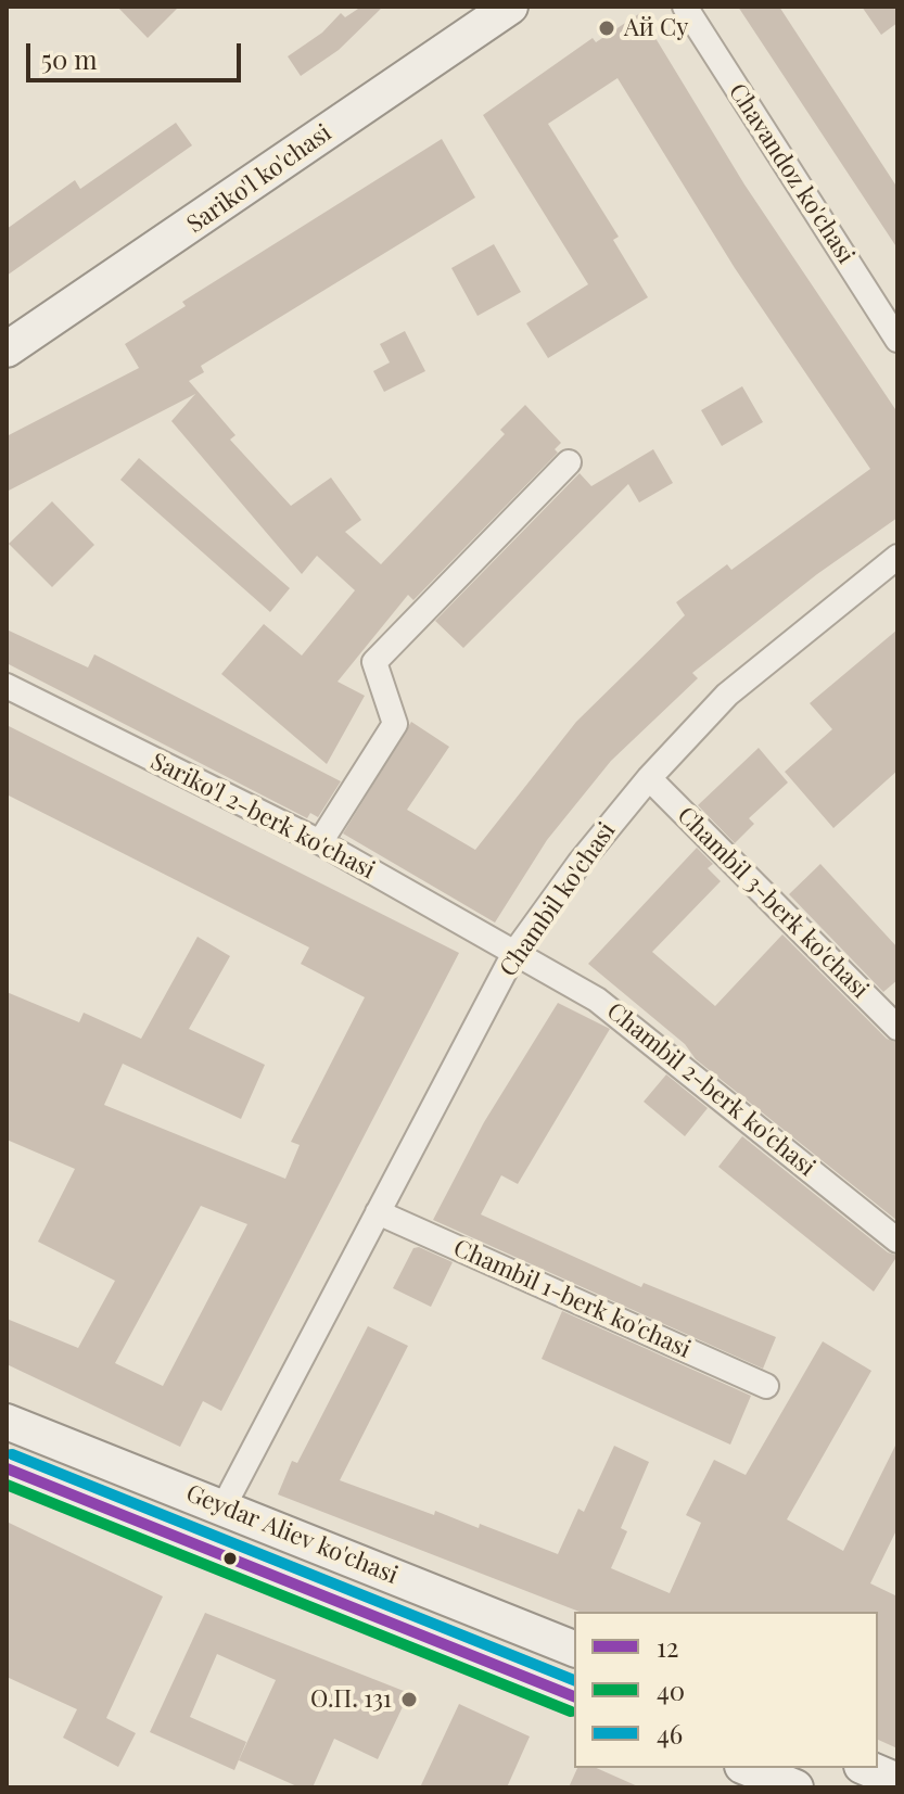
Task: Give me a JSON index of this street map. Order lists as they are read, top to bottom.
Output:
{
  "streets": {
    "main road": ["Sariko'l ko'chasi", "Geydar Aliev ko'chasi"],
    "street": [
      "Chavandoz ko'chasi",
      "Sariko'l 2-berk ko'chasi",
      "Chambil ko'chasi",
      "Chambil 3-berk ko'chasi",
      "Chambil 2-berk ko'chasi",
      "Chambil 1-berk ko'chasi"
    ]
  },
  "crossings": [
    ["Sariko'l 2-berk ko'chasi", "Chambil ko'chasi"],
    ["Sariko'l 2-berk ko'chasi", "Chambil 2-berk ko'chasi"],
    ["Chambil ko'chasi", "Chambil 3-berk ko'chasi"],
    ["Chambil ko'chasi", "Chambil 2-berk ko'chasi"],
    ["Chambil ko'chasi", "Chambil 1-berk ko'chasi"],
    ["Chambil ko'chasi", "Geydar Aliev ko'chasi"]
  ],
  "places": ["Ай Су", "О.П. 131"],
  "lines": ["transit line 46", "transit line 12", "transit line 40"],
  "legend": ["12", "40", "46"],
  "scale_bar": "50 m"
}
